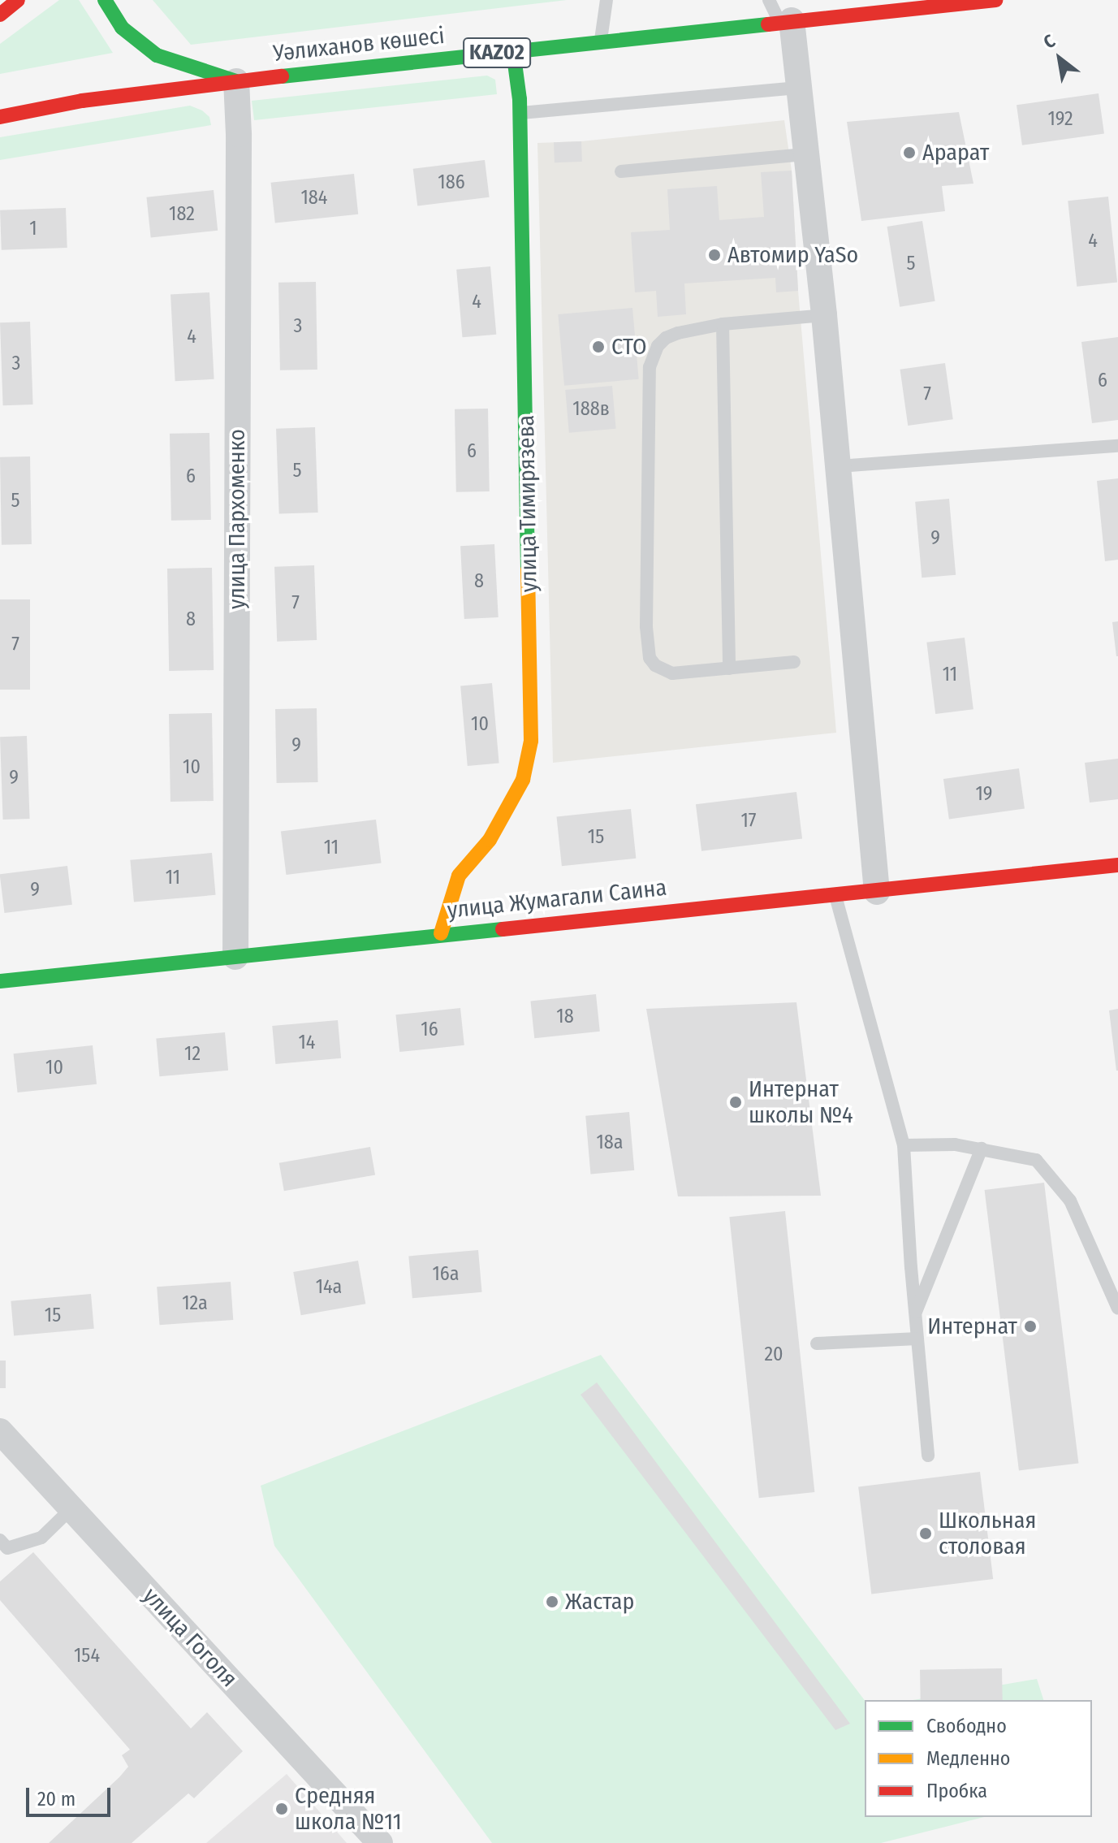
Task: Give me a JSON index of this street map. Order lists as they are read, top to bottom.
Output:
{
  "streets": {
    "main road": [
      "Уәлиханов көшесі",
      "KАZ02",
      "улица Тимирязева",
      "улица Жумагали Саина"
    ],
    "street": ["улица Пархоменко", "улица Гоголя"]
  },
  "crossings": [
    ["Уәлиханов көшесі", "улица Тимирязева"],
    ["Уәлиханов көшесі", "улица Пархоменко"],
    ["улица Тимирязева", "улица Жумагали Саина"],
    ["улица Пархоменко", "улица Жумагали Саина"]
  ],
  "places": [
    "Арарат",
    "Автомир YaSo",
    "СТО",
    "Интернат школы №4",
    "Интернат",
    "Школьная столовая",
    "Жастар",
    "Средняя школа №11"
  ],
  "house_numbers": [
    "192",
    "186",
    "184",
    "182",
    "1",
    "4",
    "5",
    "4",
    "3",
    "4",
    "3",
    "6",
    "7",
    "188в",
    "6",
    "5",
    "6",
    "5",
    "9",
    "8",
    "7",
    "8",
    "7",
    "11",
    "10",
    "9",
    "10",
    "9",
    "19",
    "17",
    "15",
    "11",
    "11",
    "9",
    "18",
    "16",
    "14",
    "12",
    "10",
    "18а",
    "16а",
    "14а",
    "12а",
    "15",
    "20",
    "154"
  ],
  "legend": ["Свободно", "Медленно", "Пробка"],
  "scale_bar": "20 m",
  "north": "top left"
}
